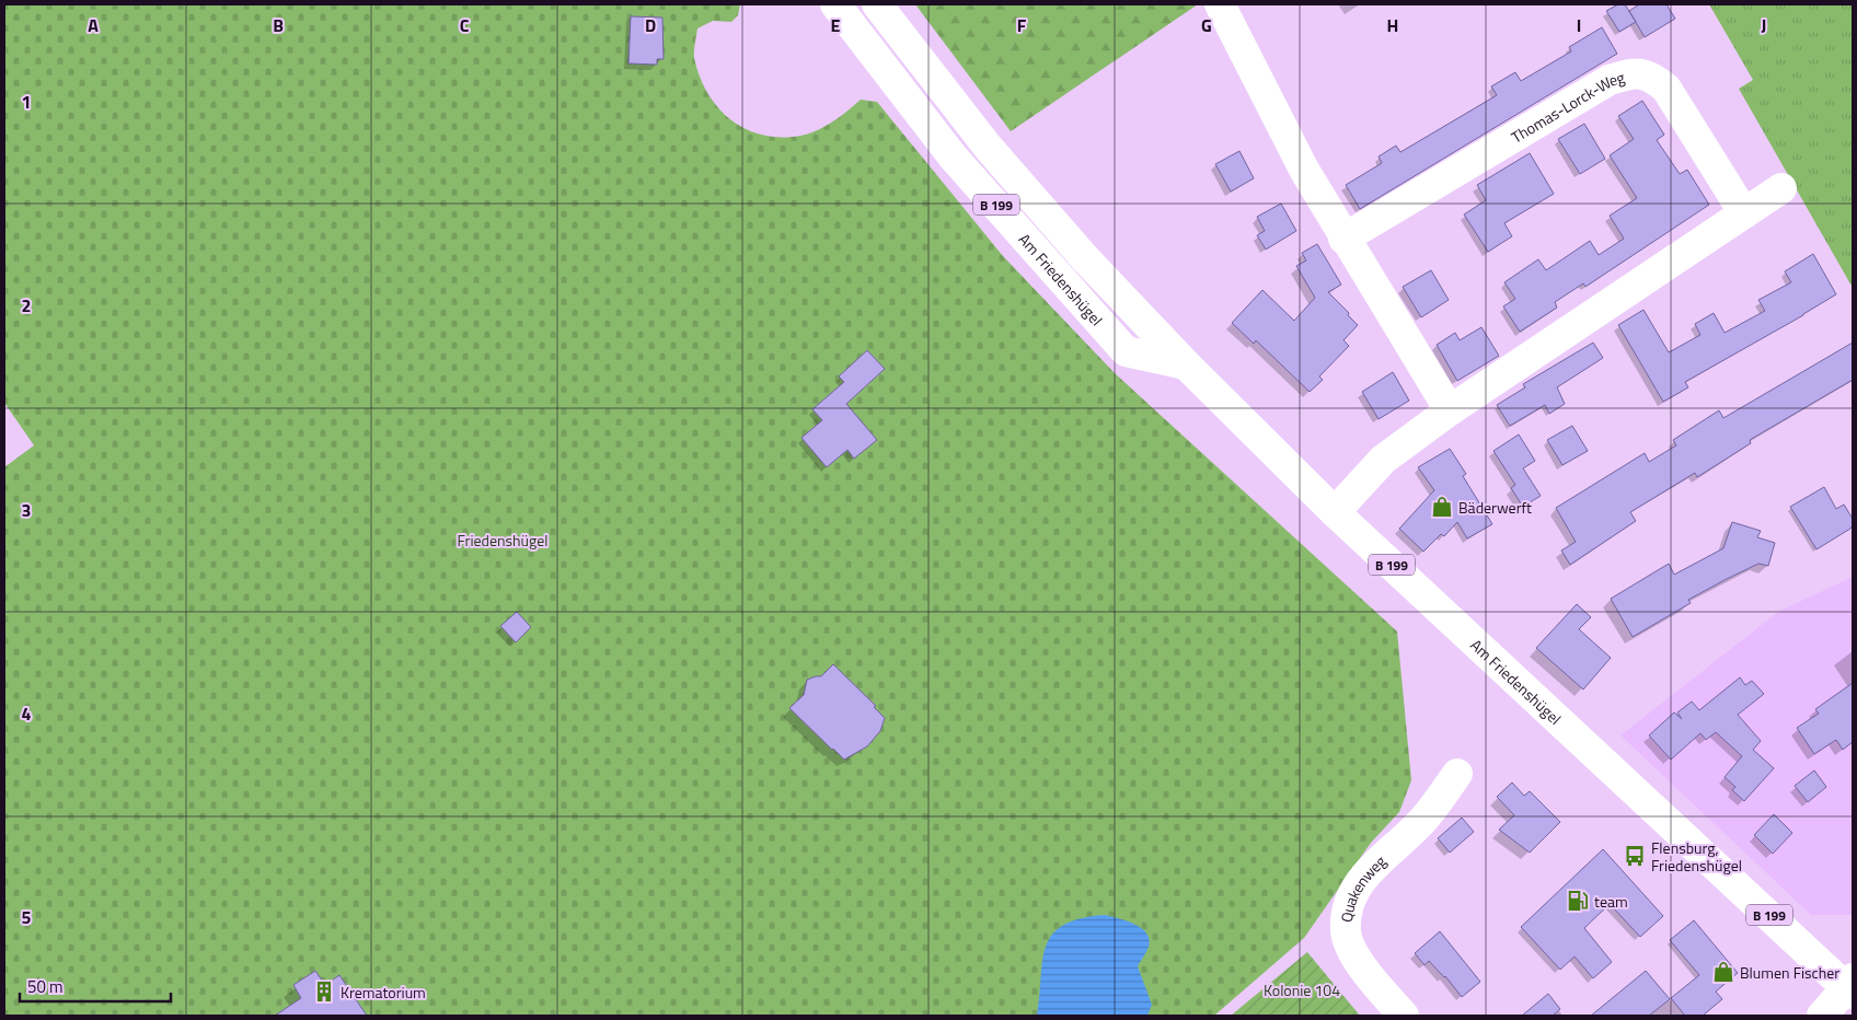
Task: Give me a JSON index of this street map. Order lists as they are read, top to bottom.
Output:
{
  "streets": {
    "main road": [
      "Thomas-Lorck-Weg",
      "B 199",
      "Am Friedenshügel",
      "Quakenweg"
    ]
  },
  "parks": ["Friedenshügel", "Kolonie 104"],
  "places": {
    "shop": ["Bäderwerft", "Blumen Fischer"],
    "bus stop": ["Flensburg, Friedenshügel"],
    "fuel station": ["team"],
    "building": ["Krematorium"]
  },
  "scale_bar": "50 m",
  "grid": {
    "columns": [
      "A",
      "B",
      "C",
      "D",
      "E",
      "F",
      "G",
      "H",
      "I",
      "J"
    ],
    "rows": [
      "1",
      "2",
      "3",
      "4",
      "5"
    ]
  }
}
